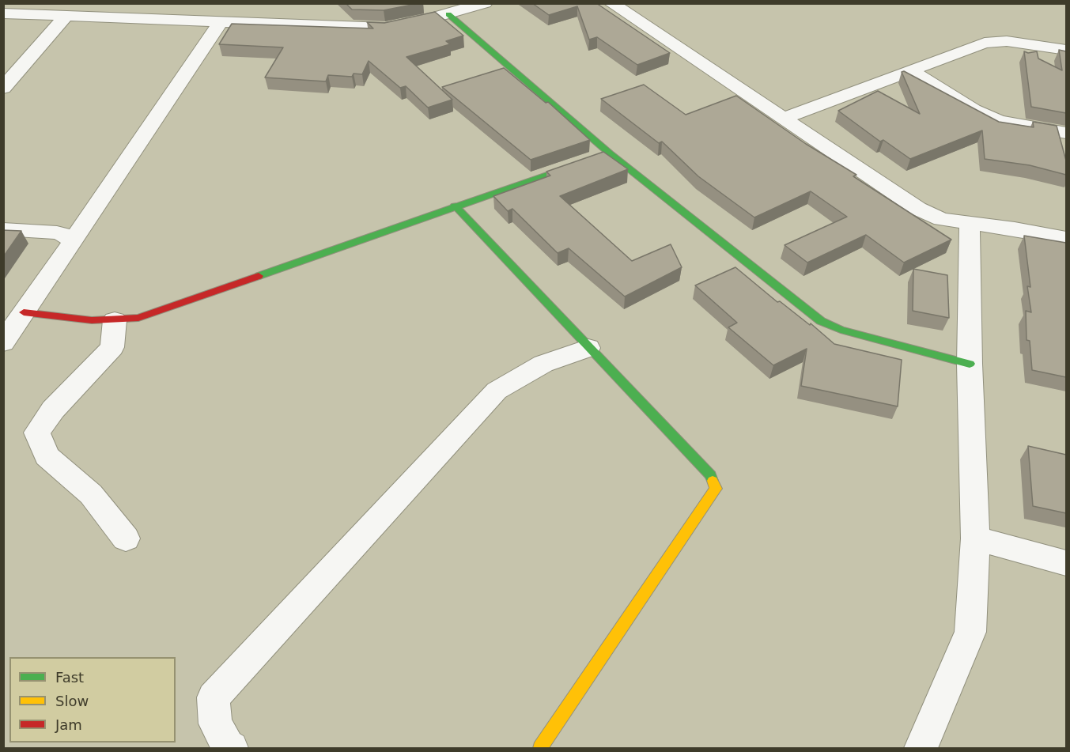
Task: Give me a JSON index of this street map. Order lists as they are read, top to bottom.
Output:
{
  "legend": ["Fast", "Slow", "Jam"]
}
